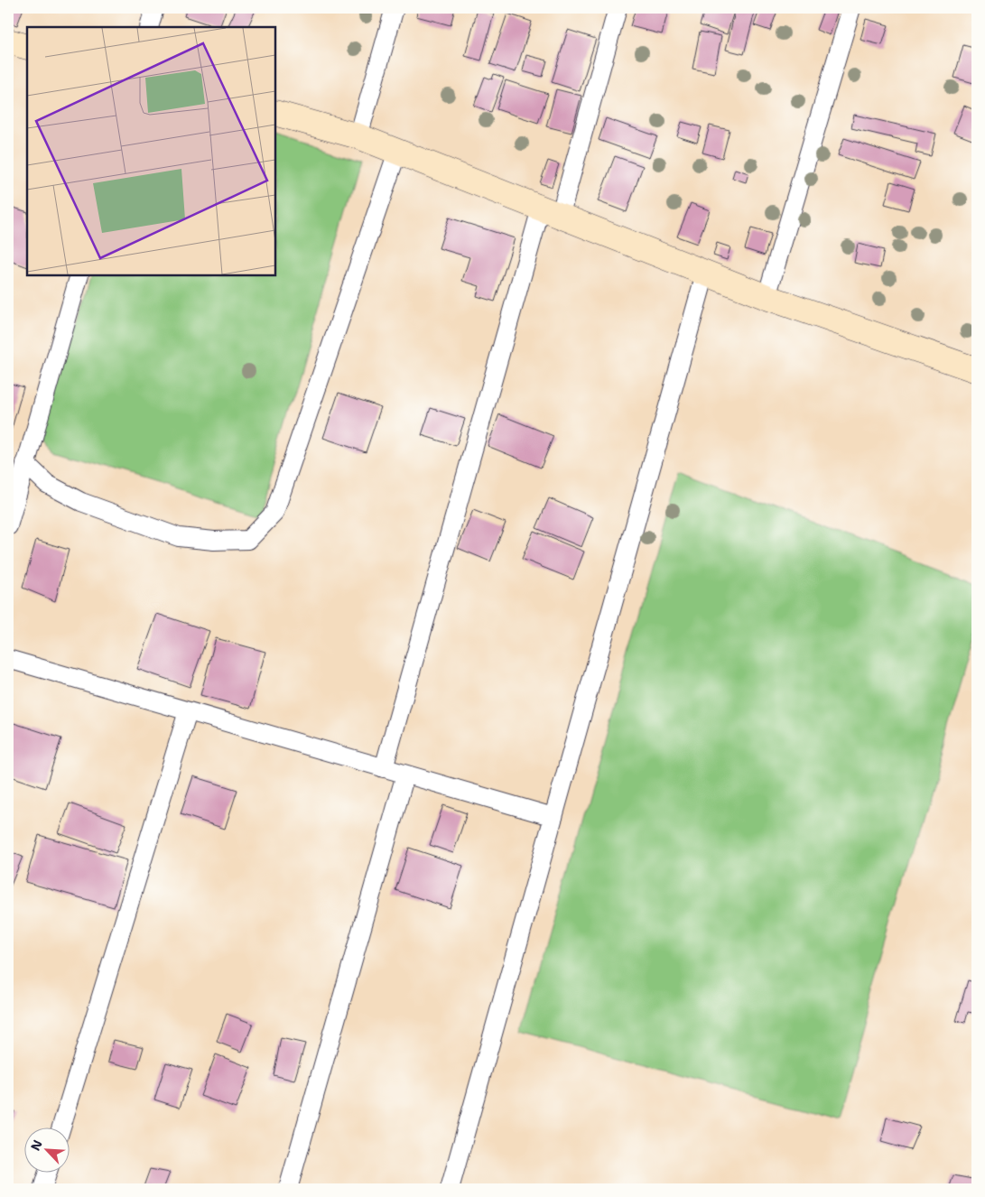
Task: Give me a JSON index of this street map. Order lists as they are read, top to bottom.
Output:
{
  "north": "top left"
}
